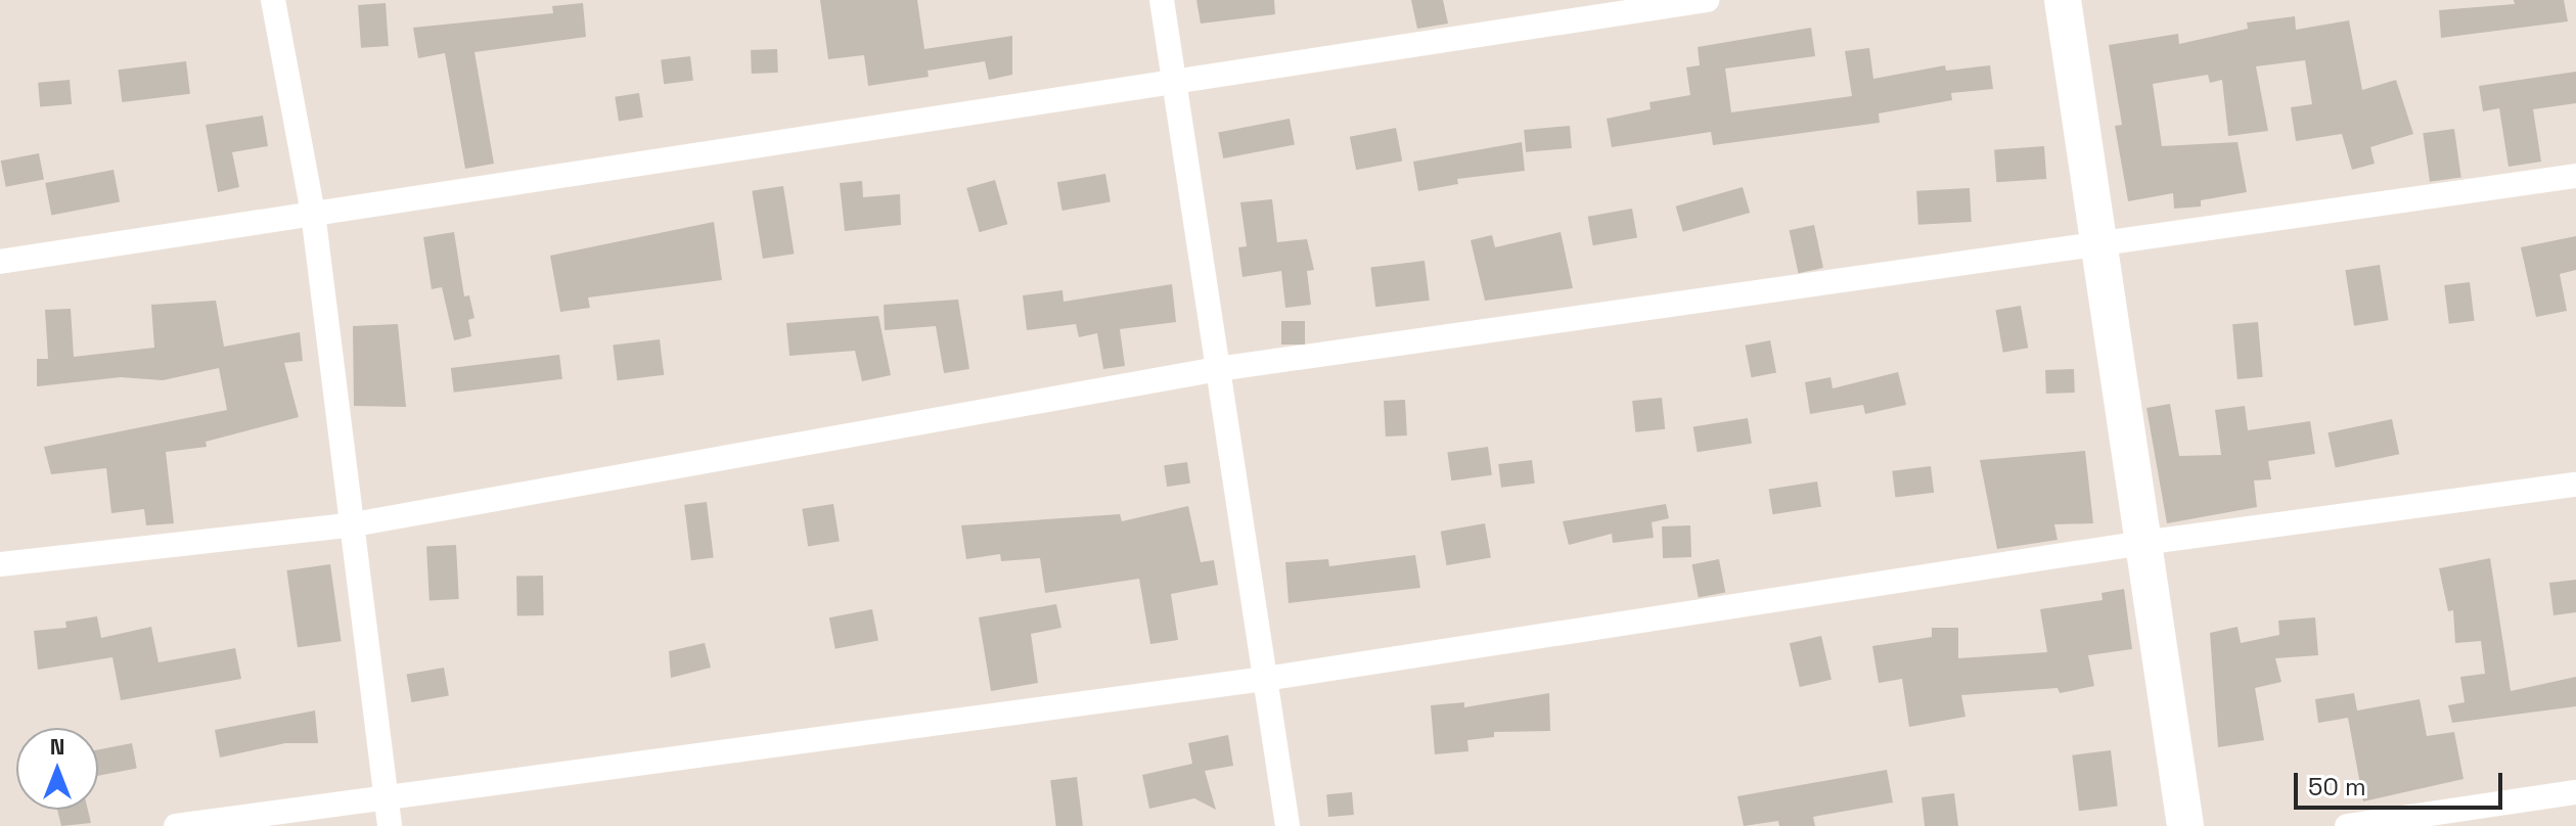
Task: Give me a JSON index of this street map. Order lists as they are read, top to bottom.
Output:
{
  "scale_bar": "50 m",
  "north": "top"
}
